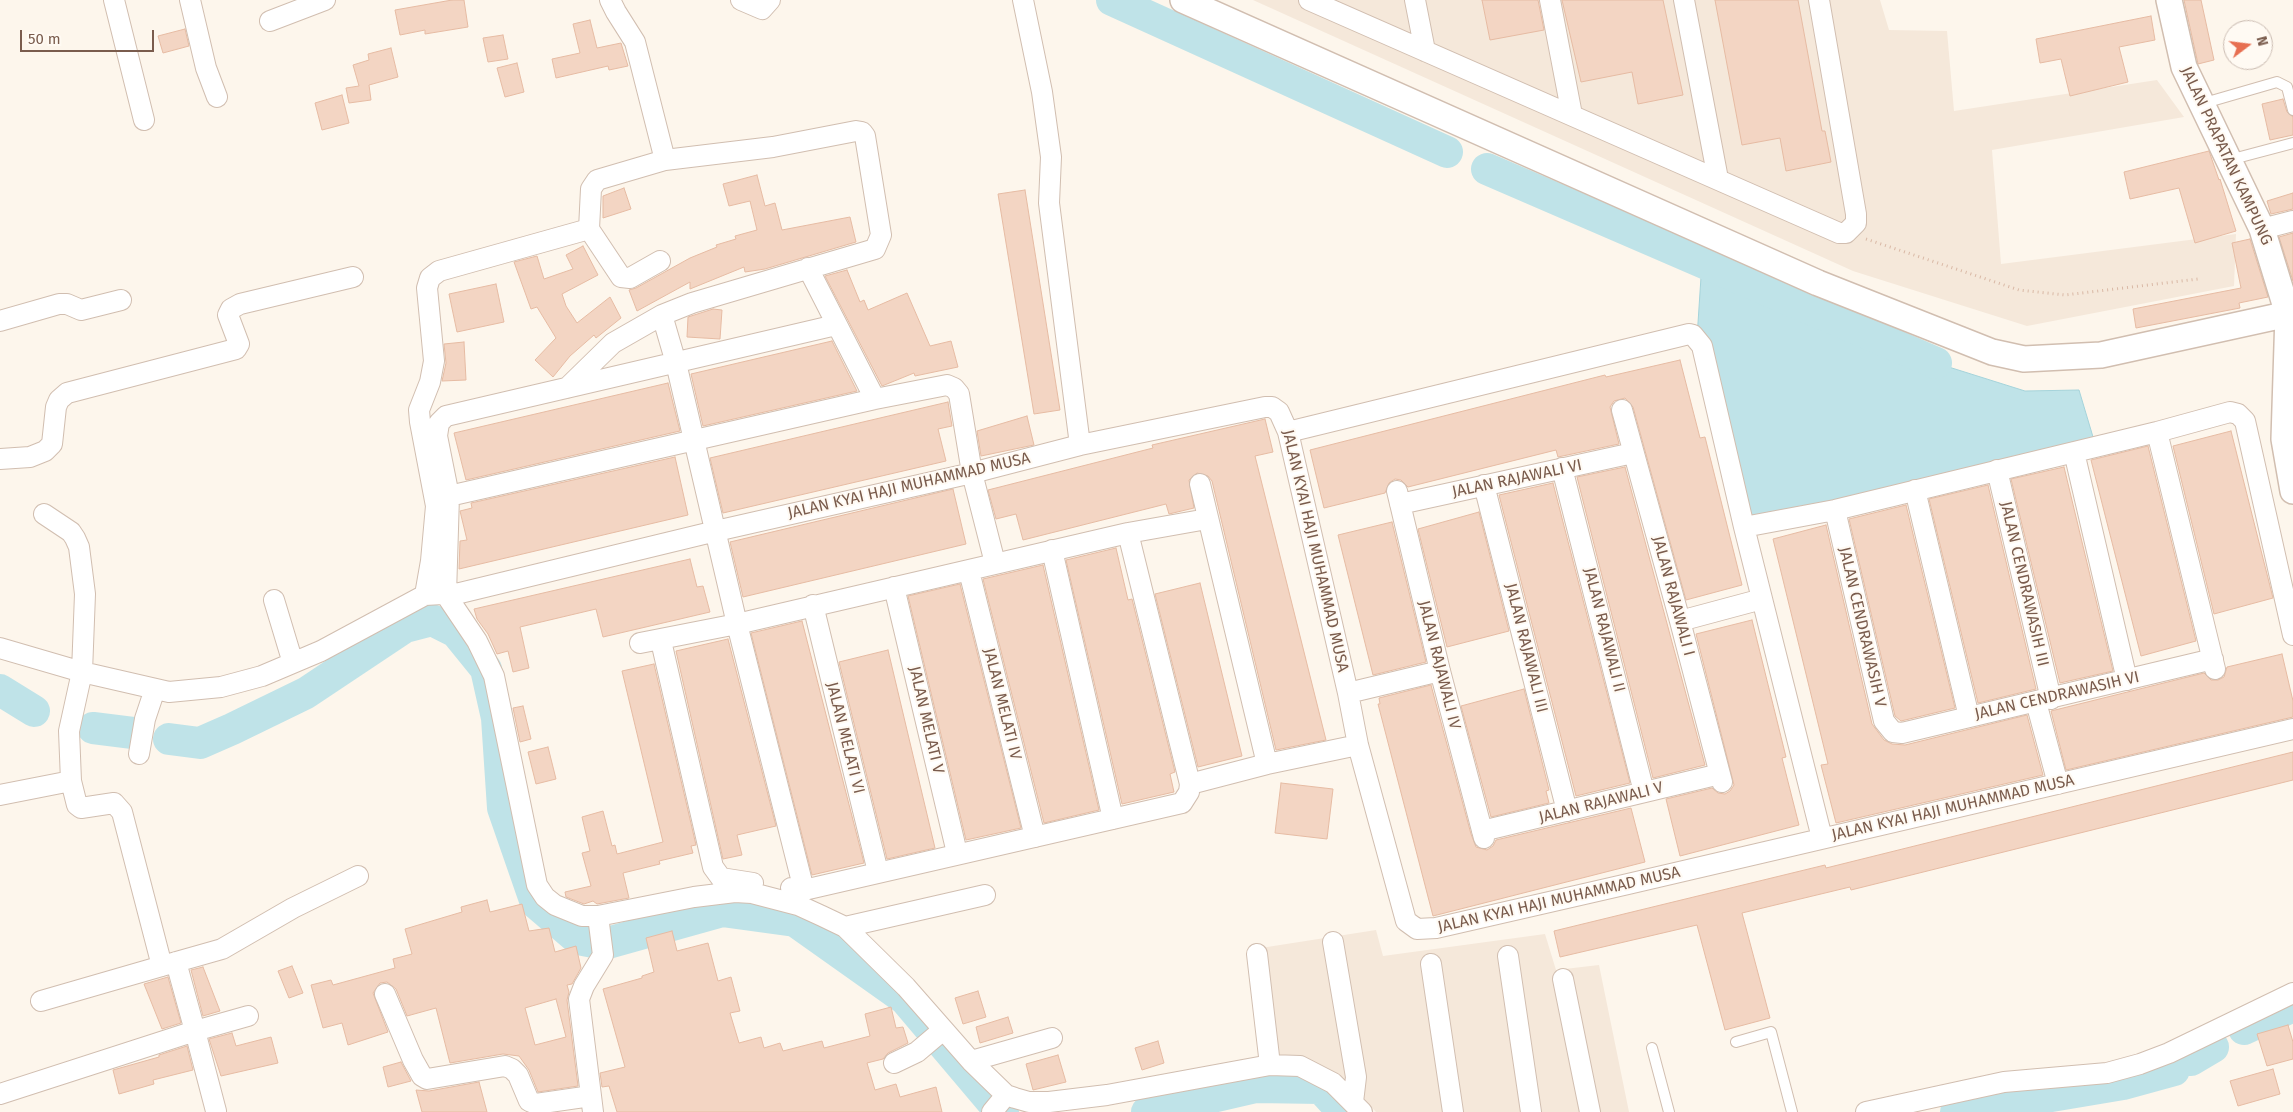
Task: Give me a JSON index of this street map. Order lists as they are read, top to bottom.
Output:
{
  "streets": {
    "street": [
      "JALAN PRAPATAN KAMPUNG",
      "JALAN RAJAWALI VI",
      "JALAN KYAI HAJI MUHAMMAD MUSA",
      "JALAN CENDRAWASIH III",
      "JALAN RAJAWALI I",
      "JALAN CENDRAWASIH V",
      "JALAN RAJAWALI II",
      "JALAN RAJAWALI III",
      "JALAN RAJAWALI IV",
      "JALAN CENDRAWASIH VI",
      "JALAN MELATI IV",
      "JALAN MELATI V",
      "JALAN MELATI VI",
      "JALAN RAJAWALI V"
    ]
  },
  "crossings": [
    ["JALAN RAJAWALI VI", "JALAN RAJAWALI I"],
    ["JALAN RAJAWALI VI", "JALAN RAJAWALI II"],
    ["JALAN RAJAWALI VI", "JALAN RAJAWALI III"],
    ["JALAN RAJAWALI VI", "JALAN RAJAWALI IV"],
    ["JALAN KYAI HAJI MUHAMMAD MUSA", "JALAN CENDRAWASIH III"],
    ["JALAN CENDRAWASIH III", "JALAN CENDRAWASIH VI"],
    ["JALAN RAJAWALI I", "JALAN RAJAWALI V"],
    ["JALAN CENDRAWASIH V", "JALAN CENDRAWASIH VI"],
    ["JALAN RAJAWALI II", "JALAN RAJAWALI V"],
    ["JALAN RAJAWALI III", "JALAN RAJAWALI V"],
    ["JALAN RAJAWALI IV", "JALAN RAJAWALI V"]
  ],
  "scale_bar": "50 m",
  "north": "right"
}
